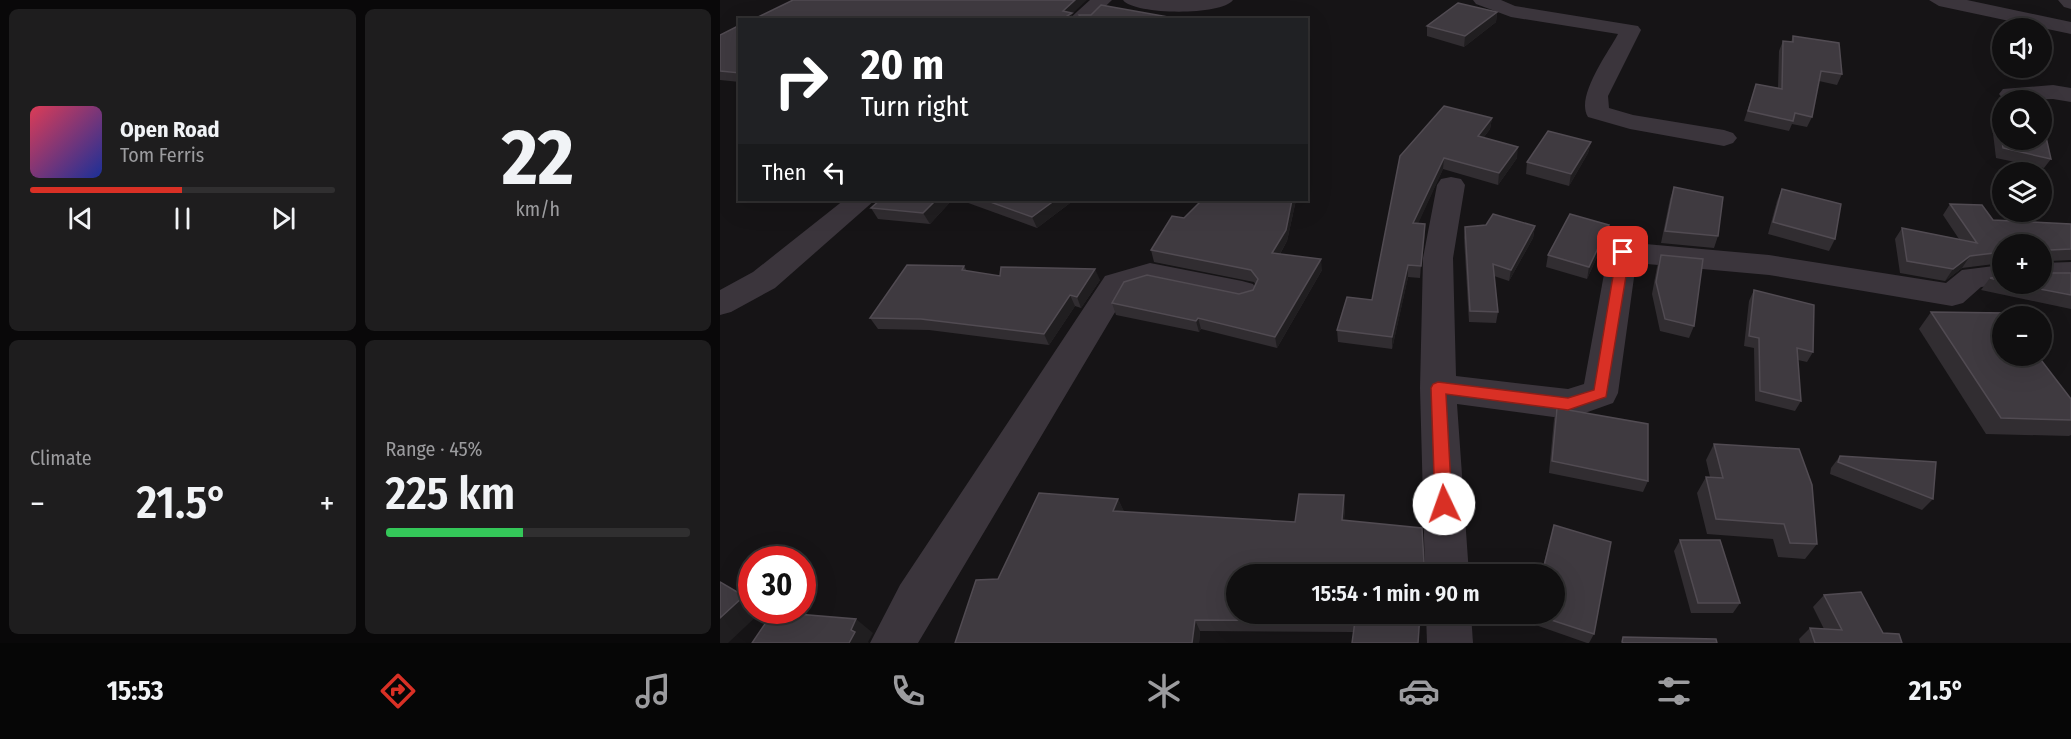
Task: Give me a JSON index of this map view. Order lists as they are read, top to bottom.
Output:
{
  "page": {
    "tile": [
      ["22", "km/h"],
      "Climate",
      ["Range · 45%", "225 km"]
    ],
    "map_buttons": ["+", "−"],
    "turn": ["20 m", "Turn right"],
    "song": ["Open Road", "Tom Ferris"],
    "then": "Then",
    "heat": ["−", "21.5°", "+"],
    "limit": "30",
    "trip": "15:54 · 1 min · 90 m",
    "tabs": ["15:53", "21.5°"]
  }
}
